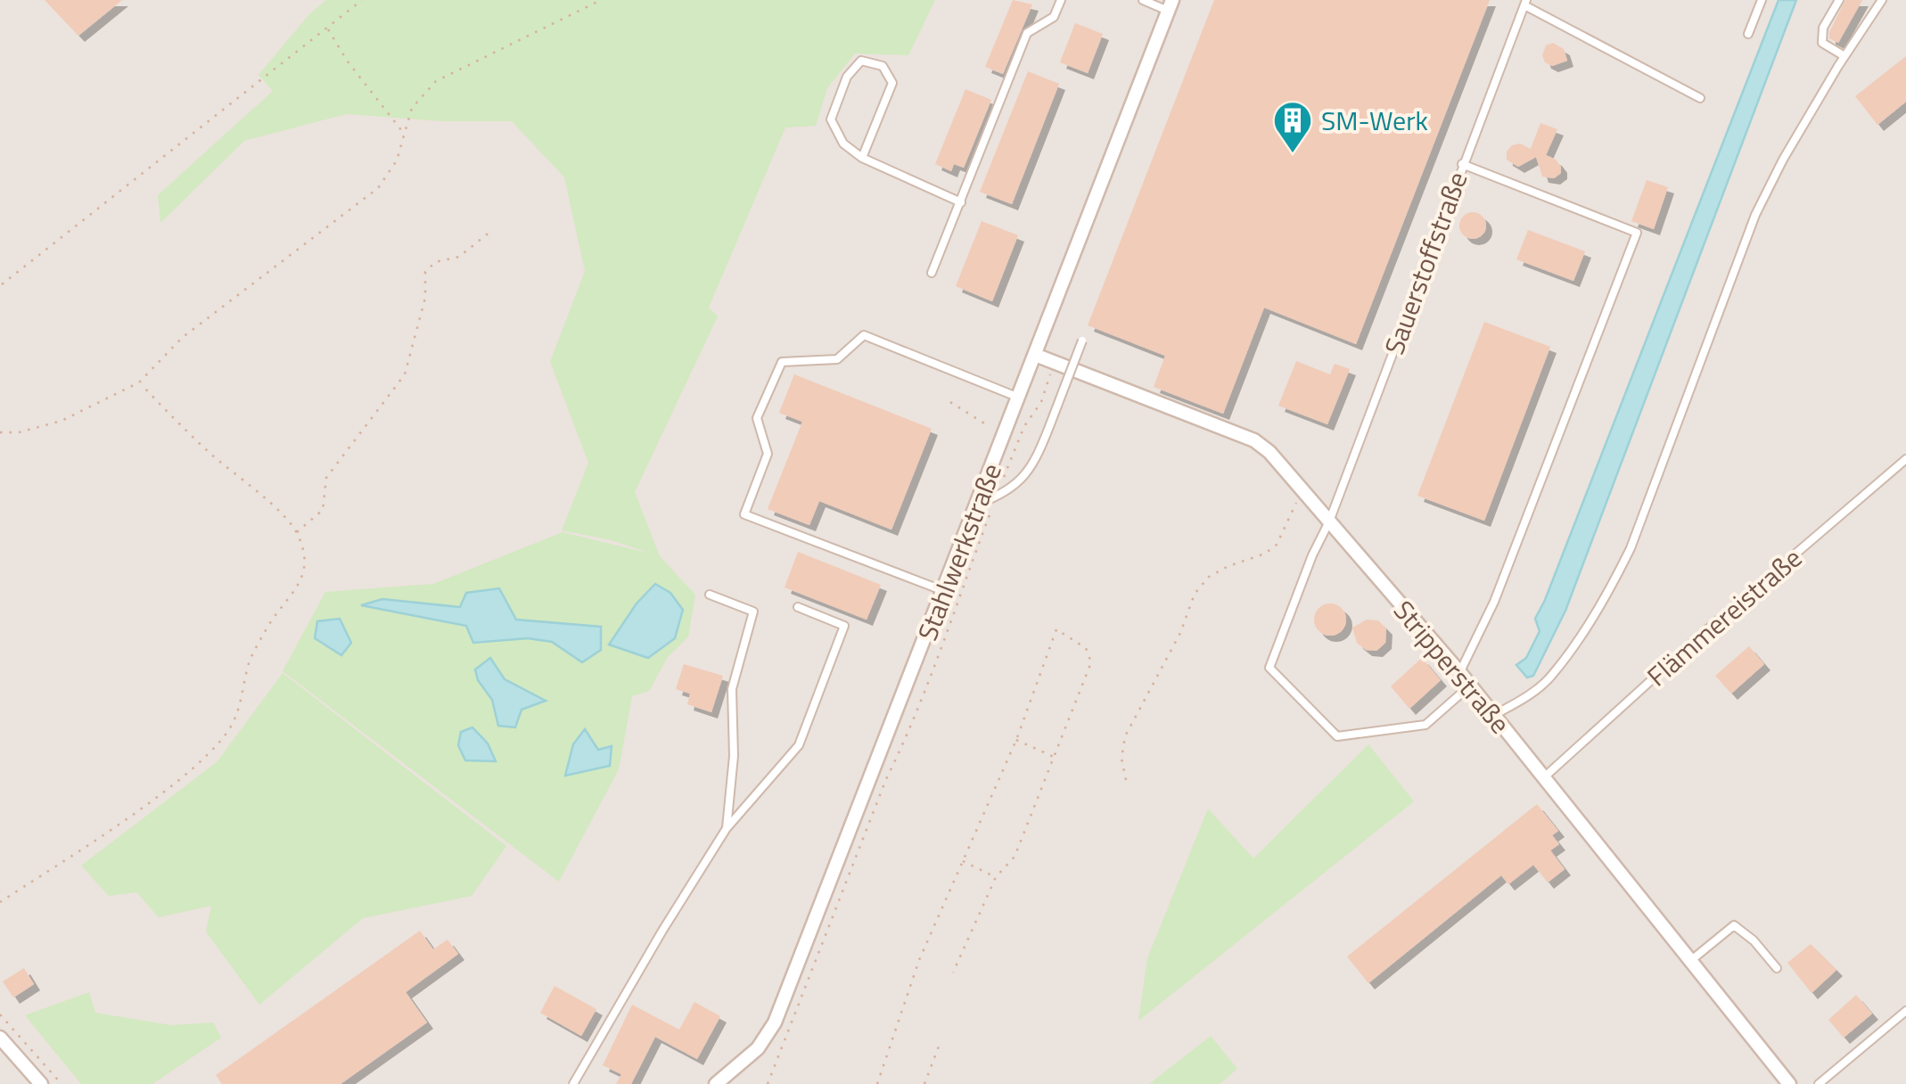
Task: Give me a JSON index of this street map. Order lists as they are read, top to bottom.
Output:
{
  "streets": {
    "street": ["Stahlwerkstraße", "Stripperstraße"],
    "lane": ["Sauerstoffstraße", "Flämmereistraße"]
  },
  "crossings": [
    ["Sauerstoffstraße", "Stripperstraße"],
    ["Stahlwerkstraße", "Stripperstraße"],
    ["Flämmereistraße", "Stripperstraße"]
  ],
  "places": {
    "building": ["SM-Werk"]
  }
}
